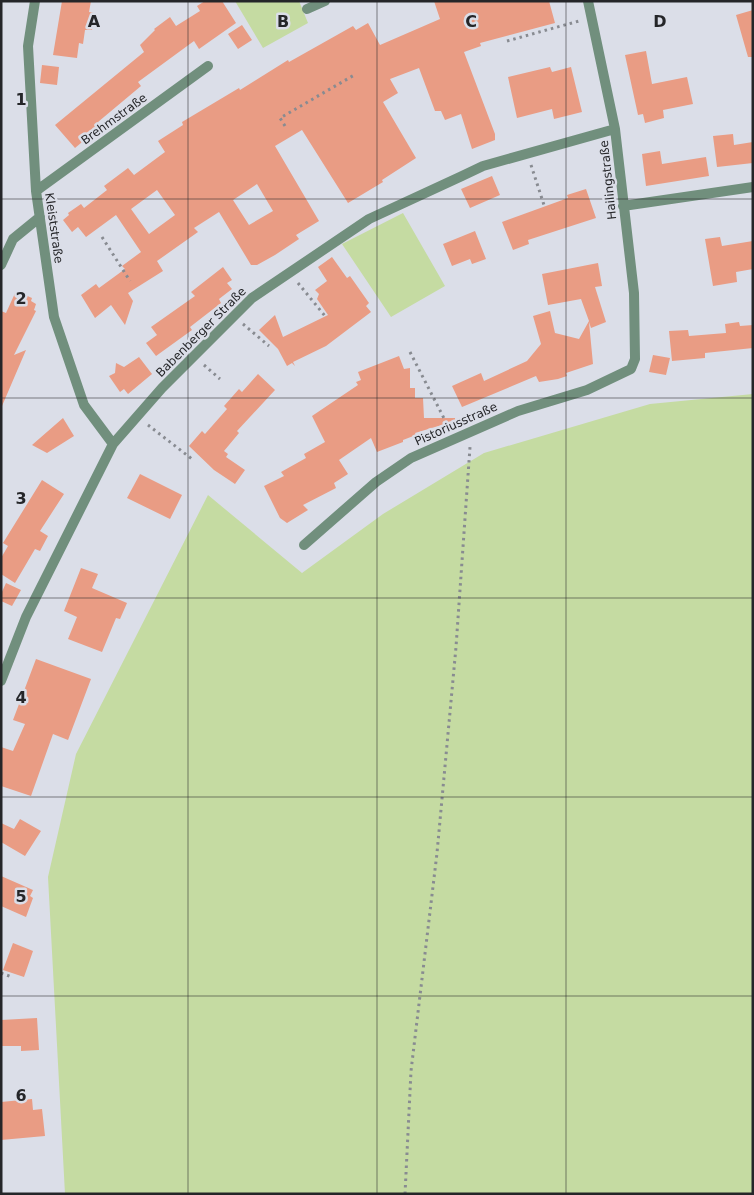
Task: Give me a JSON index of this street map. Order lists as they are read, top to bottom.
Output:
{
  "streets": {
    "street": [
      "Brehmstraße",
      "Hailingstraße",
      "Kleiststraße",
      "Babenberger Straße",
      "Pistoriusstraße"
    ]
  },
  "crossings": [
    ["Brehmstraße", "Kleiststraße"],
    ["Hailingstraße", "Babenberger Straße"],
    ["Hailingstraße", "Pistoriusstraße"],
    ["Kleiststraße", "Babenberger Straße"]
  ],
  "grid": {
    "columns": [
      "A",
      "B",
      "C",
      "D"
    ],
    "rows": [
      "1",
      "2",
      "3",
      "4",
      "5",
      "6"
    ]
  }
}
